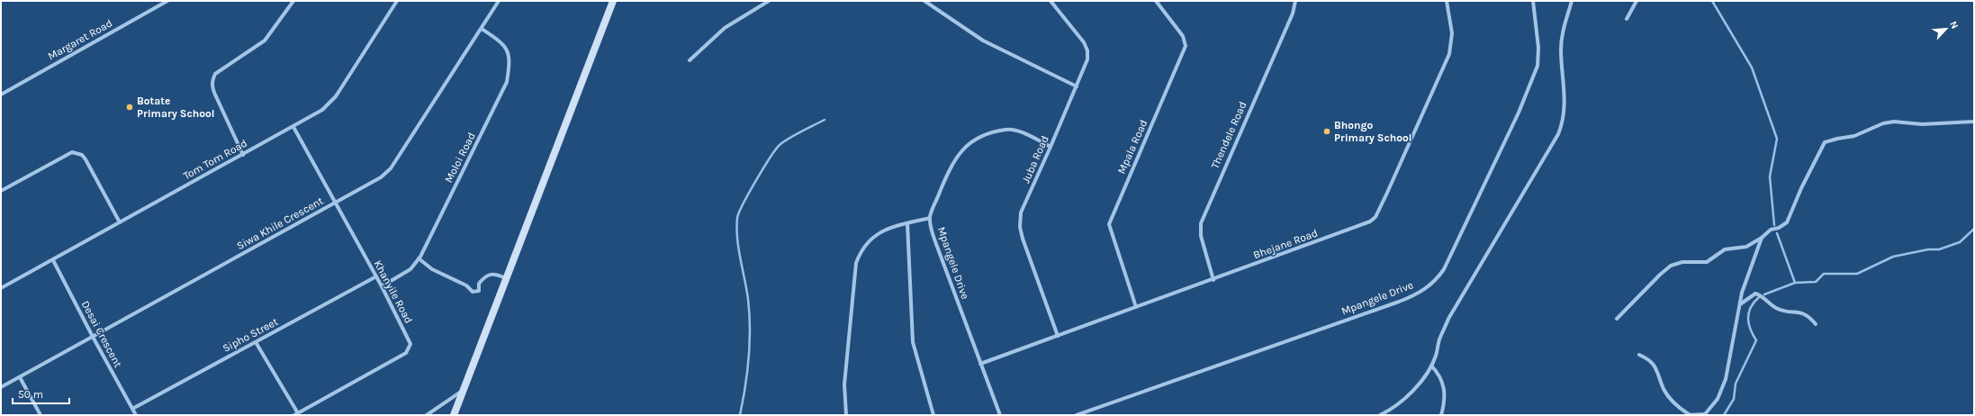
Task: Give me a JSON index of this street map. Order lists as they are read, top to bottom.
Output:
{
  "streets": {
    "street": [
      "Margaret Road",
      "Thendele Road",
      "Mpala Road",
      "Moloi Road",
      "Tom Tom Road",
      "Juba Road",
      "Siwa Khile Crescent",
      "Bhejane Road",
      "Mpangele Drive",
      "Khanyile Road",
      "Desai Crescent",
      "Sipho Street"
    ]
  },
  "crossings": [
    ["Thendele Road", "Bhejane Road"],
    ["Mpala Road", "Bhejane Road"],
    ["Moloi Road", "Siwa Khile Crescent"],
    ["Moloi Road", "Khanyile Road"],
    ["Tom Tom Road", "Khanyile Road"],
    ["Tom Tom Road", "Desai Crescent"],
    ["Juba Road", "Bhejane Road"],
    ["Juba Road", "Mpangele Drive"],
    ["Siwa Khile Crescent", "Khanyile Road"],
    ["Siwa Khile Crescent", "Desai Crescent"],
    ["Bhejane Road", "Mpangele Drive"],
    ["Khanyile Road", "Sipho Street"],
    ["Desai Crescent", "Sipho Street"]
  ],
  "places": ["Botate Primary School", "Bhongo Primary School"],
  "scale_bar": "50 m",
  "north": "top right"
}
